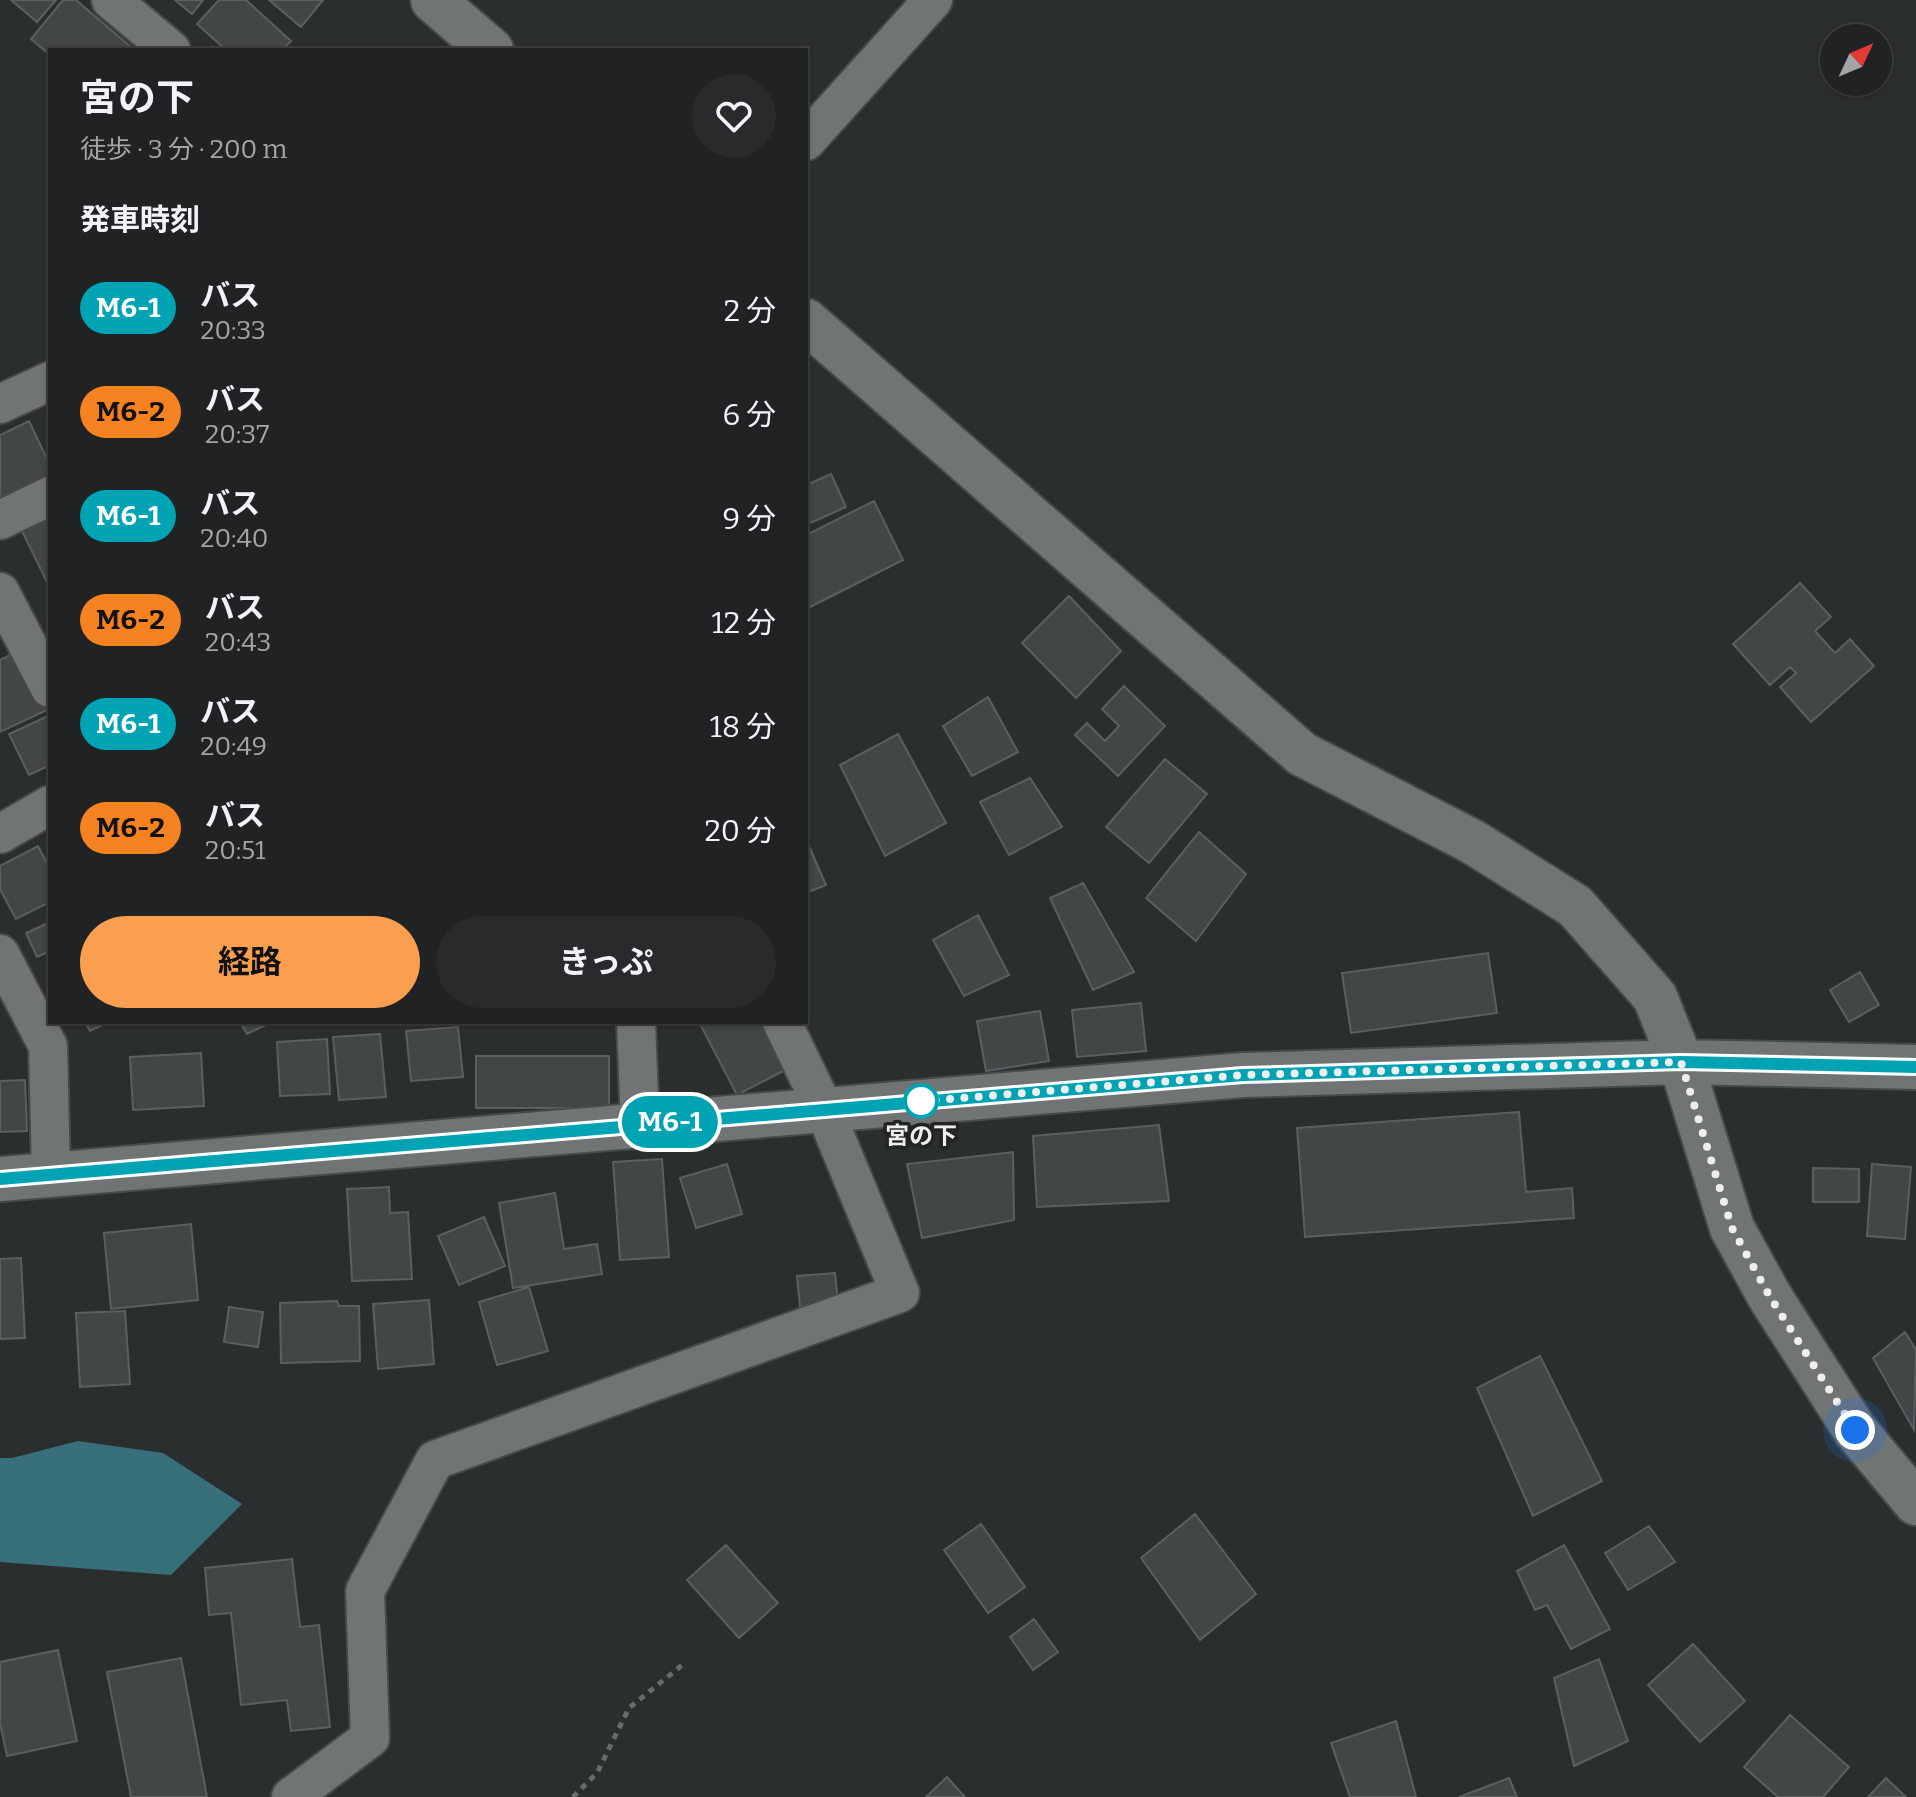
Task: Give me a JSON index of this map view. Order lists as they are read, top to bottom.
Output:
{
  "places": ["宮の下"],
  "lines": ["bus line M6-1"],
  "north": "top right",
  "page": {
    "on_map": "M6-1",
    "heading": [
      ["宮の下", "徒歩 · 3 分 · 200 m"],
      "発車時刻"
    ],
    "list": [
      {
        "mark": "M6-1",
        "name": "バス",
        "note": "20:33",
        "value": "2 分"
      },
      {
        "mark": "M6-2",
        "name": "バス",
        "note": "20:37",
        "value": "6 分"
      },
      {
        "mark": "M6-1",
        "name": "バス",
        "note": "20:40",
        "value": "9 分"
      },
      {
        "mark": "M6-2",
        "name": "バス",
        "note": "20:43",
        "value": "12 分"
      },
      {
        "mark": "M6-1",
        "name": "バス",
        "note": "20:49",
        "value": "18 分"
      },
      {
        "mark": "M6-2",
        "name": "バス",
        "note": "20:51",
        "value": "20 分"
      }
    ],
    "buttons": ["経路", "きっぷ"]
  }
}
